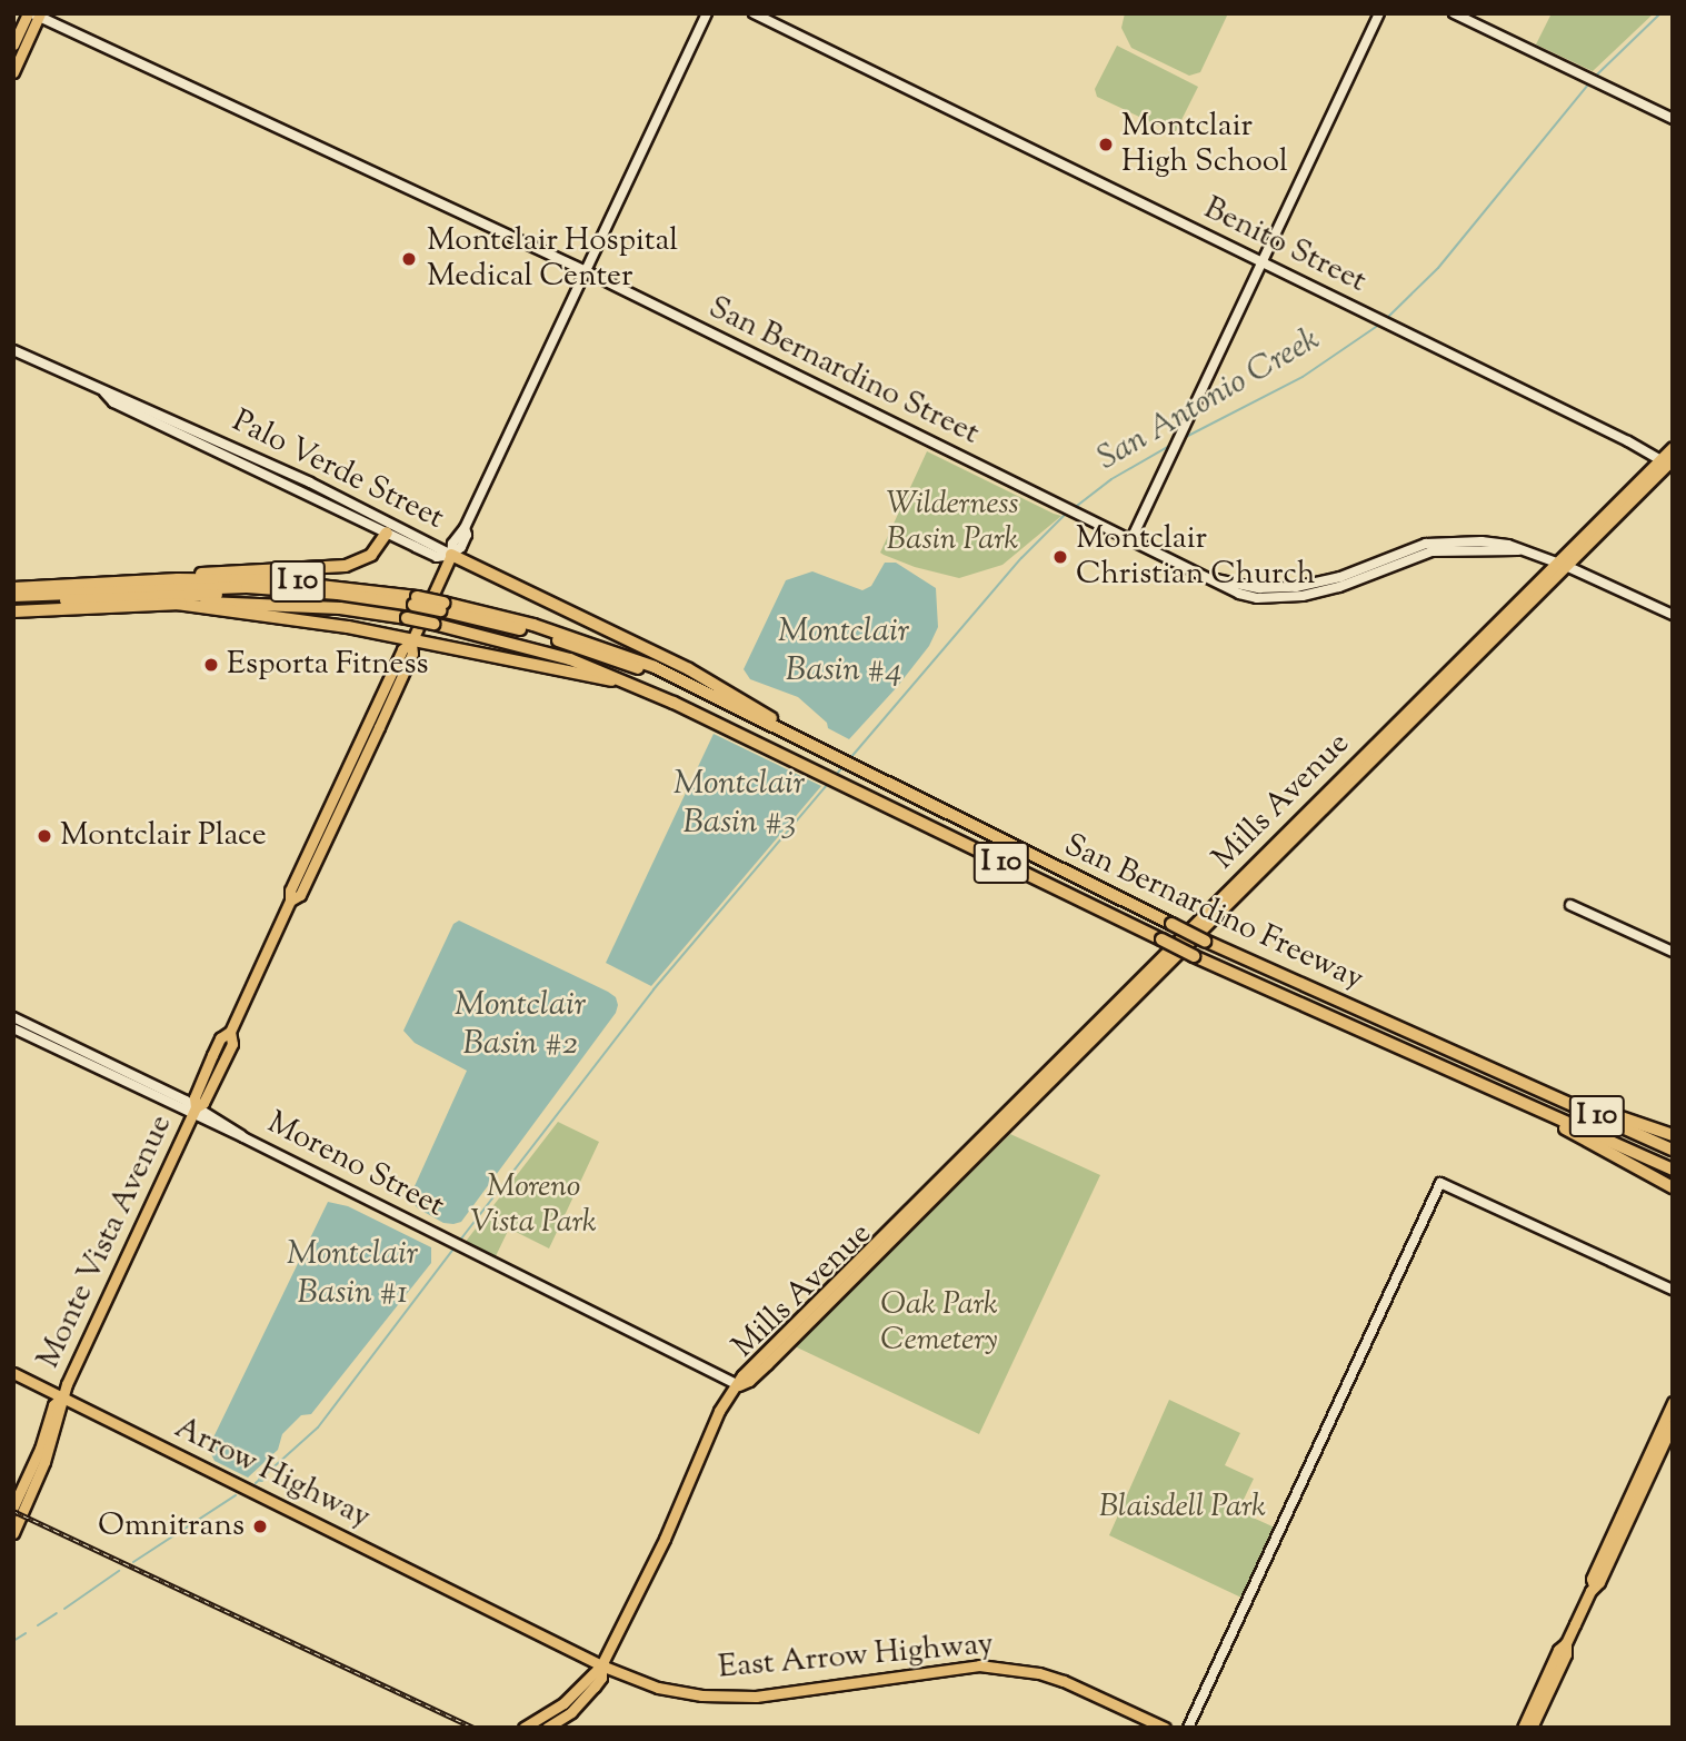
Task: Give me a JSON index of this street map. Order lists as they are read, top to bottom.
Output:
{
  "streets": {
    "highway": ["I 10", "San Bernardino Freeway"],
    "main road": [
      "Mills Avenue",
      "Monte Vista Avenue",
      "Arrow Highway",
      "East Arrow Highway"
    ],
    "street": [
      "Benito Street",
      "San Bernardino Street",
      "Palo Verde Street",
      "Moreno Street"
    ]
  },
  "crossings": [
    ["Benito Street", "Mills Avenue"],
    ["San Bernardino Street", "Mills Avenue"],
    ["San Bernardino Street", "Monte Vista Avenue"],
    ["Palo Verde Street", "Monte Vista Avenue"],
    ["Mills Avenue", "Moreno Street"],
    ["Mills Avenue", "East Arrow Highway"],
    ["Moreno Street", "Monte Vista Avenue"],
    ["Monte Vista Avenue", "Arrow Highway"],
    ["Arrow Highway", "East Arrow Highway"]
  ],
  "water": [
    "San Antonio Creek",
    "Montclair Basin #4",
    "Montclair Basin #3",
    "Montclair Basin #2",
    "Montclair Basin #1"
  ],
  "parks": [
    "Wilderness Basin Park",
    "Moreno Vista Park",
    "Oak Park Cemetery",
    "Blaisdell Park"
  ],
  "places": [
    "Montclair High School",
    "Montclair Hospital Medical Center",
    "Montclair Christian Church",
    "Esporta Fitness",
    "Montclair Place",
    "Omnitrans"
  ]
}
